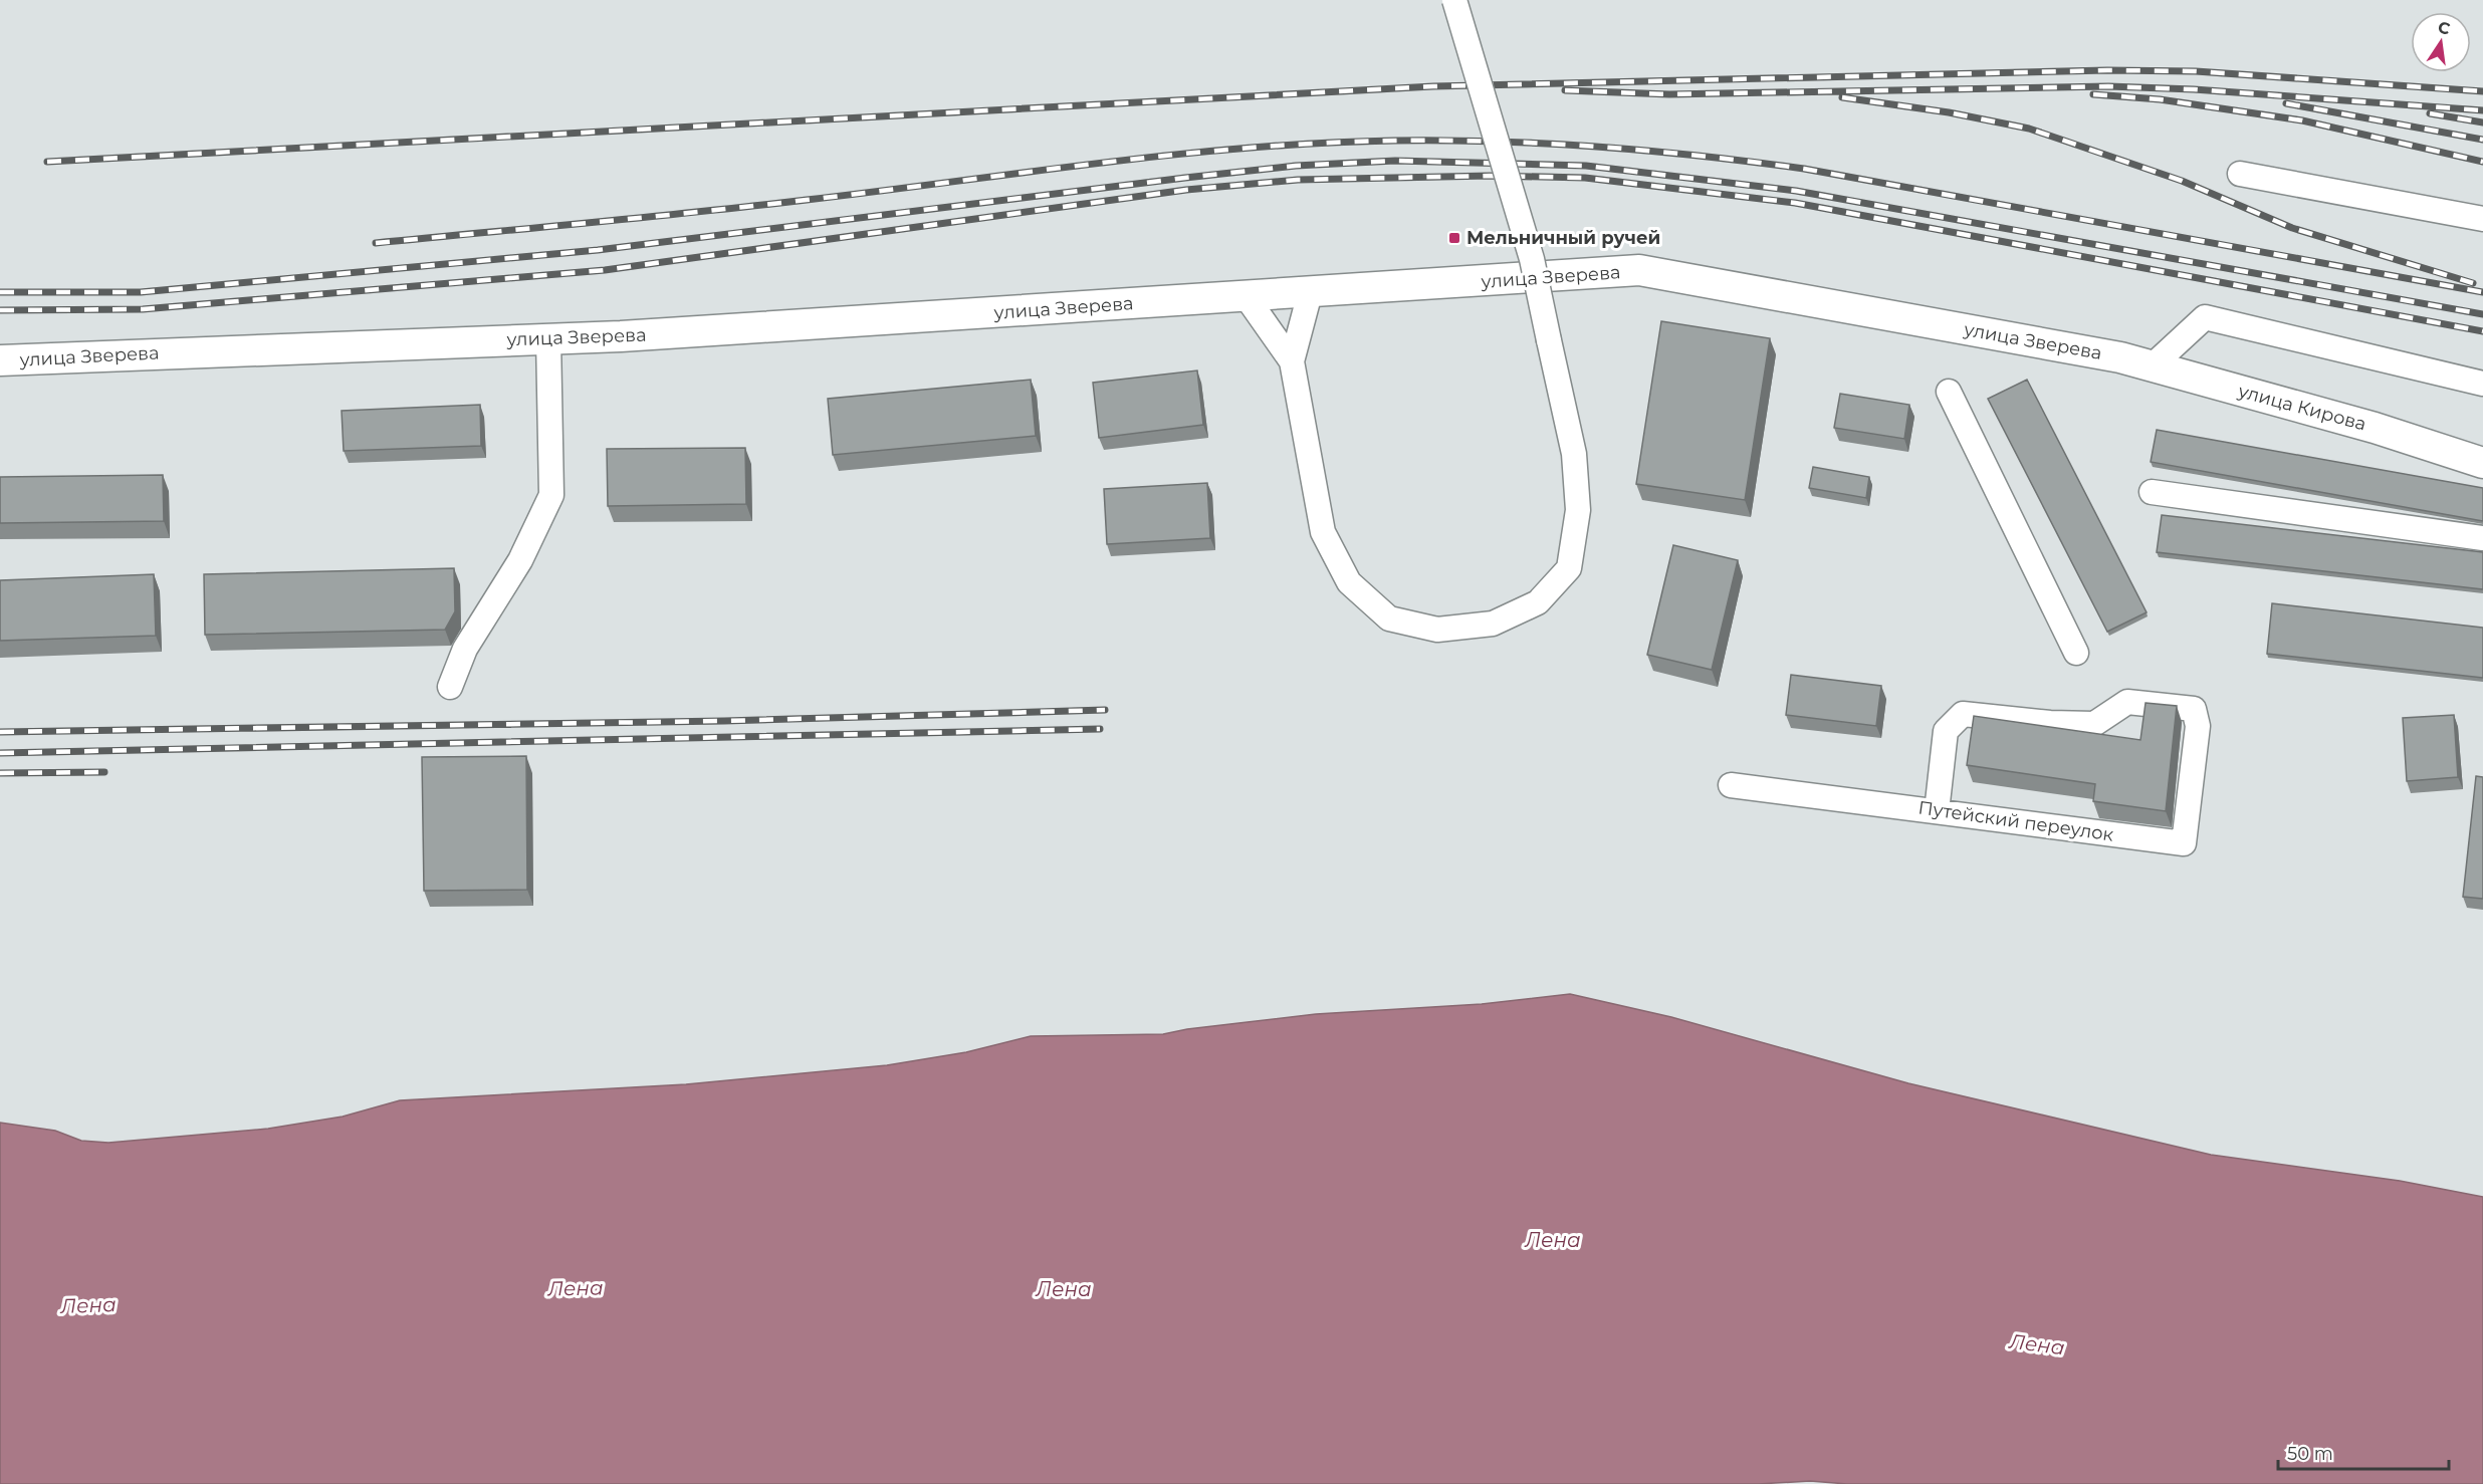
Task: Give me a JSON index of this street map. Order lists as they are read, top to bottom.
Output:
{
  "streets": {
    "main road": ["улица Зверева", "улица Кирова"],
    "street": ["Путейский переулок"]
  },
  "crossings": [
    ["улица Зверева", "улица Кирова"]
  ],
  "water": ["Лена"],
  "places": {
    "transit": ["Мельничный ручей"]
  },
  "scale_bar": "50 m",
  "north": "top"
}
